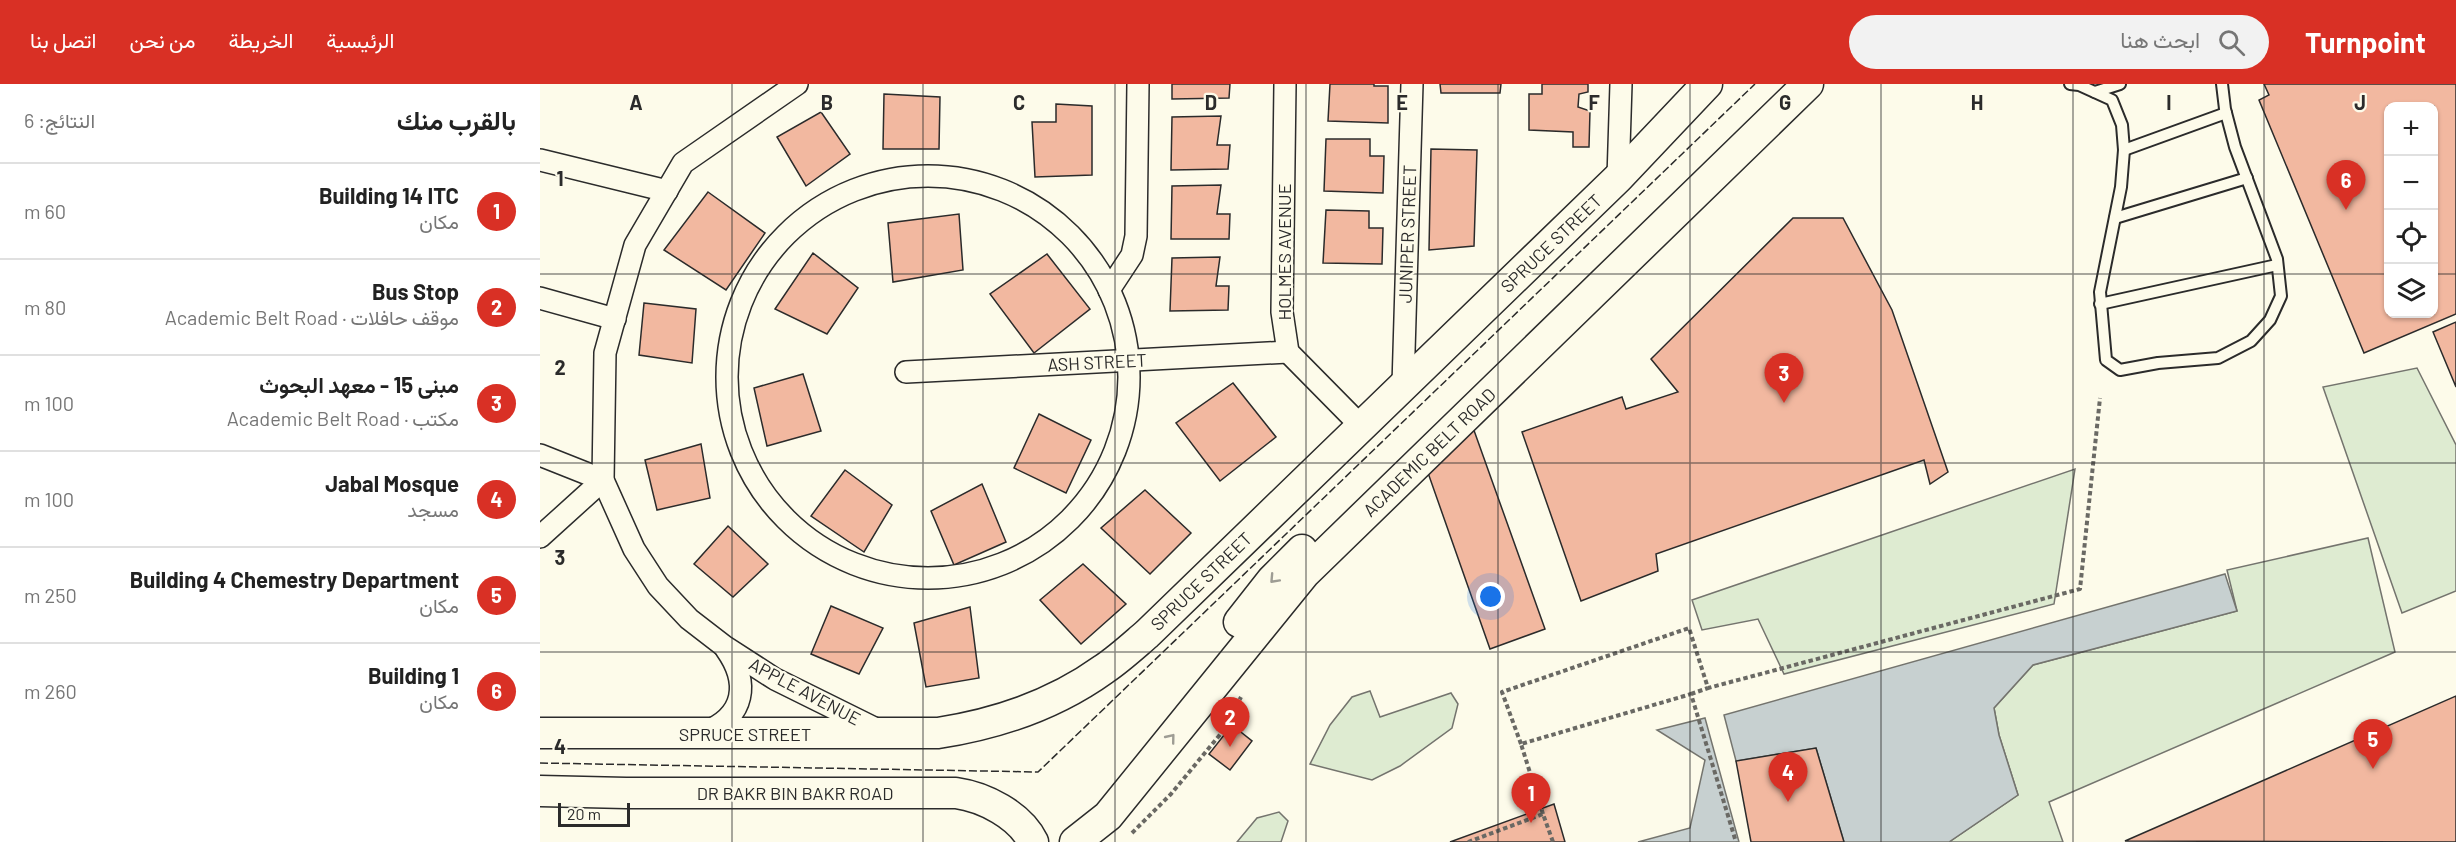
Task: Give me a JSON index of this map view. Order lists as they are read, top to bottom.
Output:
{
  "streets": {
    "street": [
      "JUNIPER STREET",
      "SPRUCE STREET",
      "HOLMES AVENUE",
      "ASH STREET",
      "ACADEMIC BELT ROAD",
      "APPLE AVENUE",
      "DR BAKR BIN BAKR ROAD"
    ]
  },
  "crossings": [
    ["JUNIPER STREET", "SPRUCE STREET"],
    ["SPRUCE STREET", "APPLE AVENUE"],
    ["HOLMES AVENUE", "ASH STREET"]
  ],
  "scale_bar": "20 m",
  "page": {
    "header": "Turnpoint",
    "search": "ابحث هنا",
    "nav": [
      "الرئيسية",
      "الخريطة",
      "من نحن",
      "اتصل بنا"
    ],
    "heading": ["بالقرب منك", "النتائج: 6"],
    "map_buttons": ["+", "−"],
    "pins": [
      "6",
      "3",
      "2",
      "5",
      "4",
      "1"
    ],
    "list": [
      {
        "mark": "1",
        "name": "Building 14 ITC",
        "note": "مكان",
        "value": "60 m"
      },
      {
        "mark": "2",
        "name": "Bus Stop",
        "note": "موقف حافلات · Academic Belt Road",
        "value": "80 m"
      },
      {
        "mark": "3",
        "name": "مبنى 15 - معهد البحوث",
        "note": "مكتب · Academic Belt Road",
        "value": "100 m"
      },
      {
        "mark": "4",
        "name": "Jabal Mosque",
        "note": "مسجد",
        "value": "100 m"
      },
      {
        "mark": "5",
        "name": "Building 4 Chemestry Department",
        "note": "مكان",
        "value": "250 m"
      },
      {
        "mark": "6",
        "name": "Building 1",
        "note": "مكان",
        "value": "260 m"
      }
    ],
    "scale": "20 m"
  },
  "grid": {
    "columns": [
      "A",
      "B",
      "C",
      "D",
      "E",
      "F",
      "G",
      "H",
      "I",
      "J"
    ],
    "rows": [
      "1",
      "2",
      "3",
      "4"
    ]
  }
}
